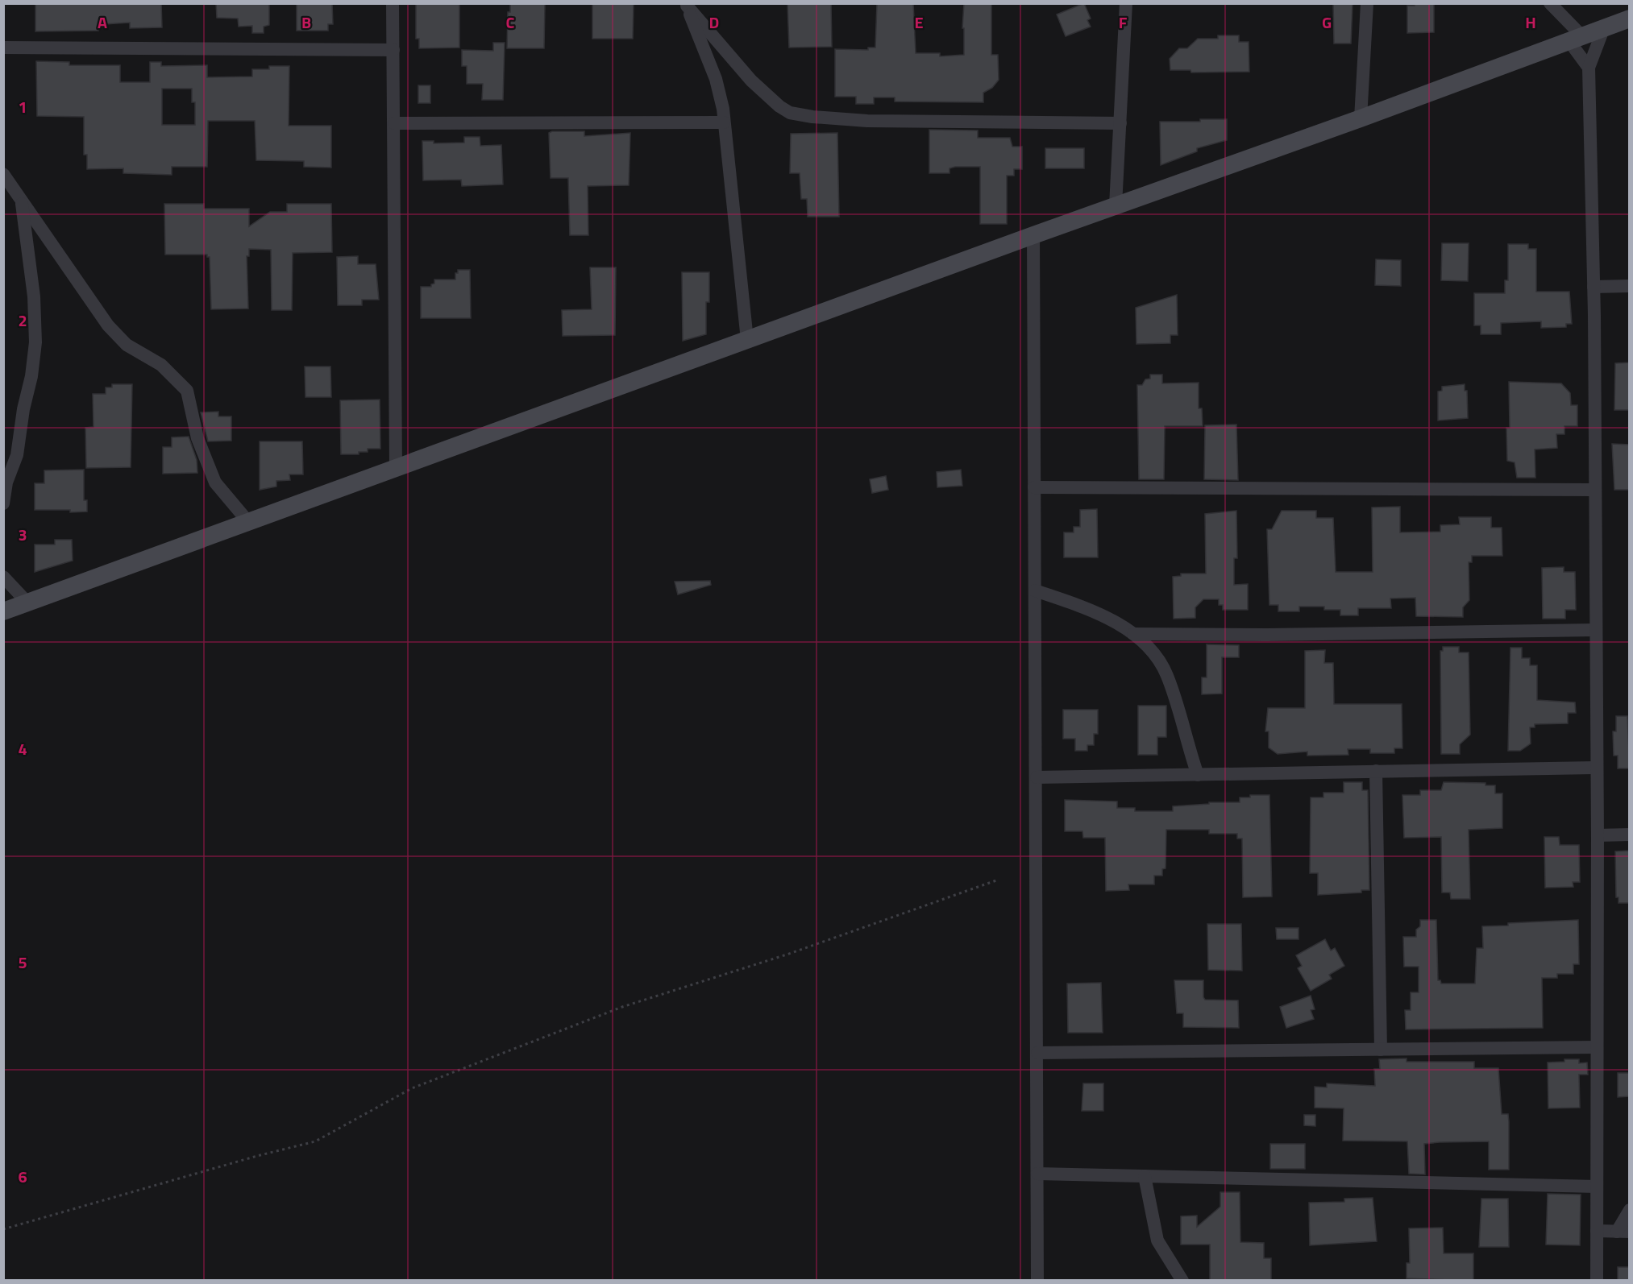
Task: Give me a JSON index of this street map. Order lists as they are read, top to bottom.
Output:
{
  "grid": {
    "columns": [
      "A",
      "B",
      "C",
      "D",
      "E",
      "F",
      "G",
      "H"
    ],
    "rows": [
      "1",
      "2",
      "3",
      "4",
      "5",
      "6"
    ]
  }
}
